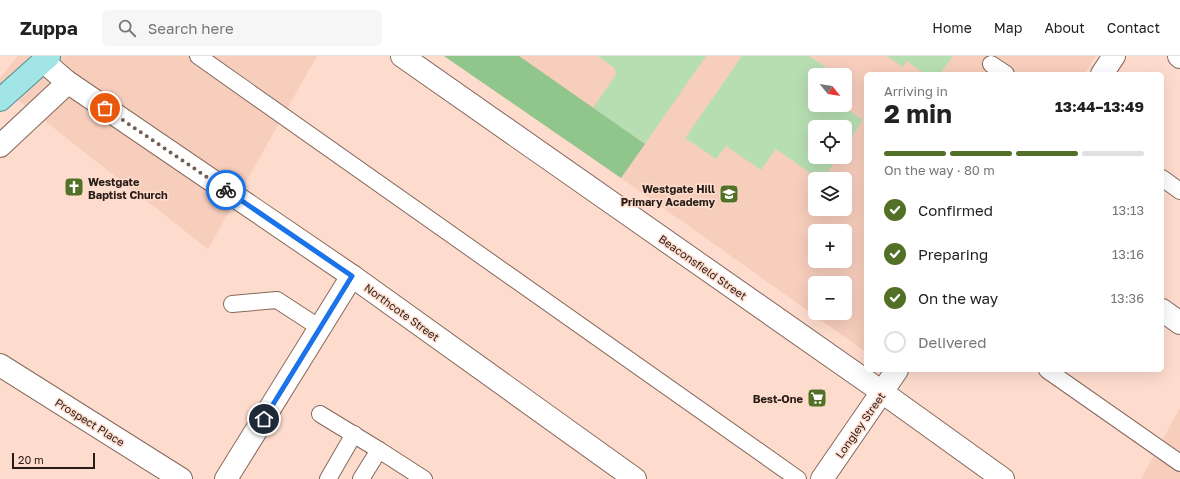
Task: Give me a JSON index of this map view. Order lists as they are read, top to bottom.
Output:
{
  "streets": {
    "street": [
      "Beaconsfield Street",
      "Northcote Street",
      "Prospect Place",
      "Longley Street"
    ]
  },
  "crossings": [
    ["Beaconsfield Street", "Longley Street"]
  ],
  "places": {
    "church": ["Westgate Baptist Church"],
    "school or university": ["Westgate Hill Primary Academy"],
    "supermarket": ["Best-One"]
  },
  "scale_bar": "20 m",
  "north": "bottom right",
  "page": {
    "header": "Zuppa",
    "search": "Search here",
    "nav": [
      "Home",
      "Map",
      "About",
      "Contact"
    ],
    "map_buttons": ["+", "−"],
    "heading": ["2 min", "Arriving in", "13:44–13:49"],
    "bar": "On the way · 80 m",
    "list": [
      ["Confirmed", "13:13"],
      ["Preparing", "13:16"],
      ["On the way", "13:36"],
      "Delivered"
    ],
    "scale": "20 m"
  }
}
